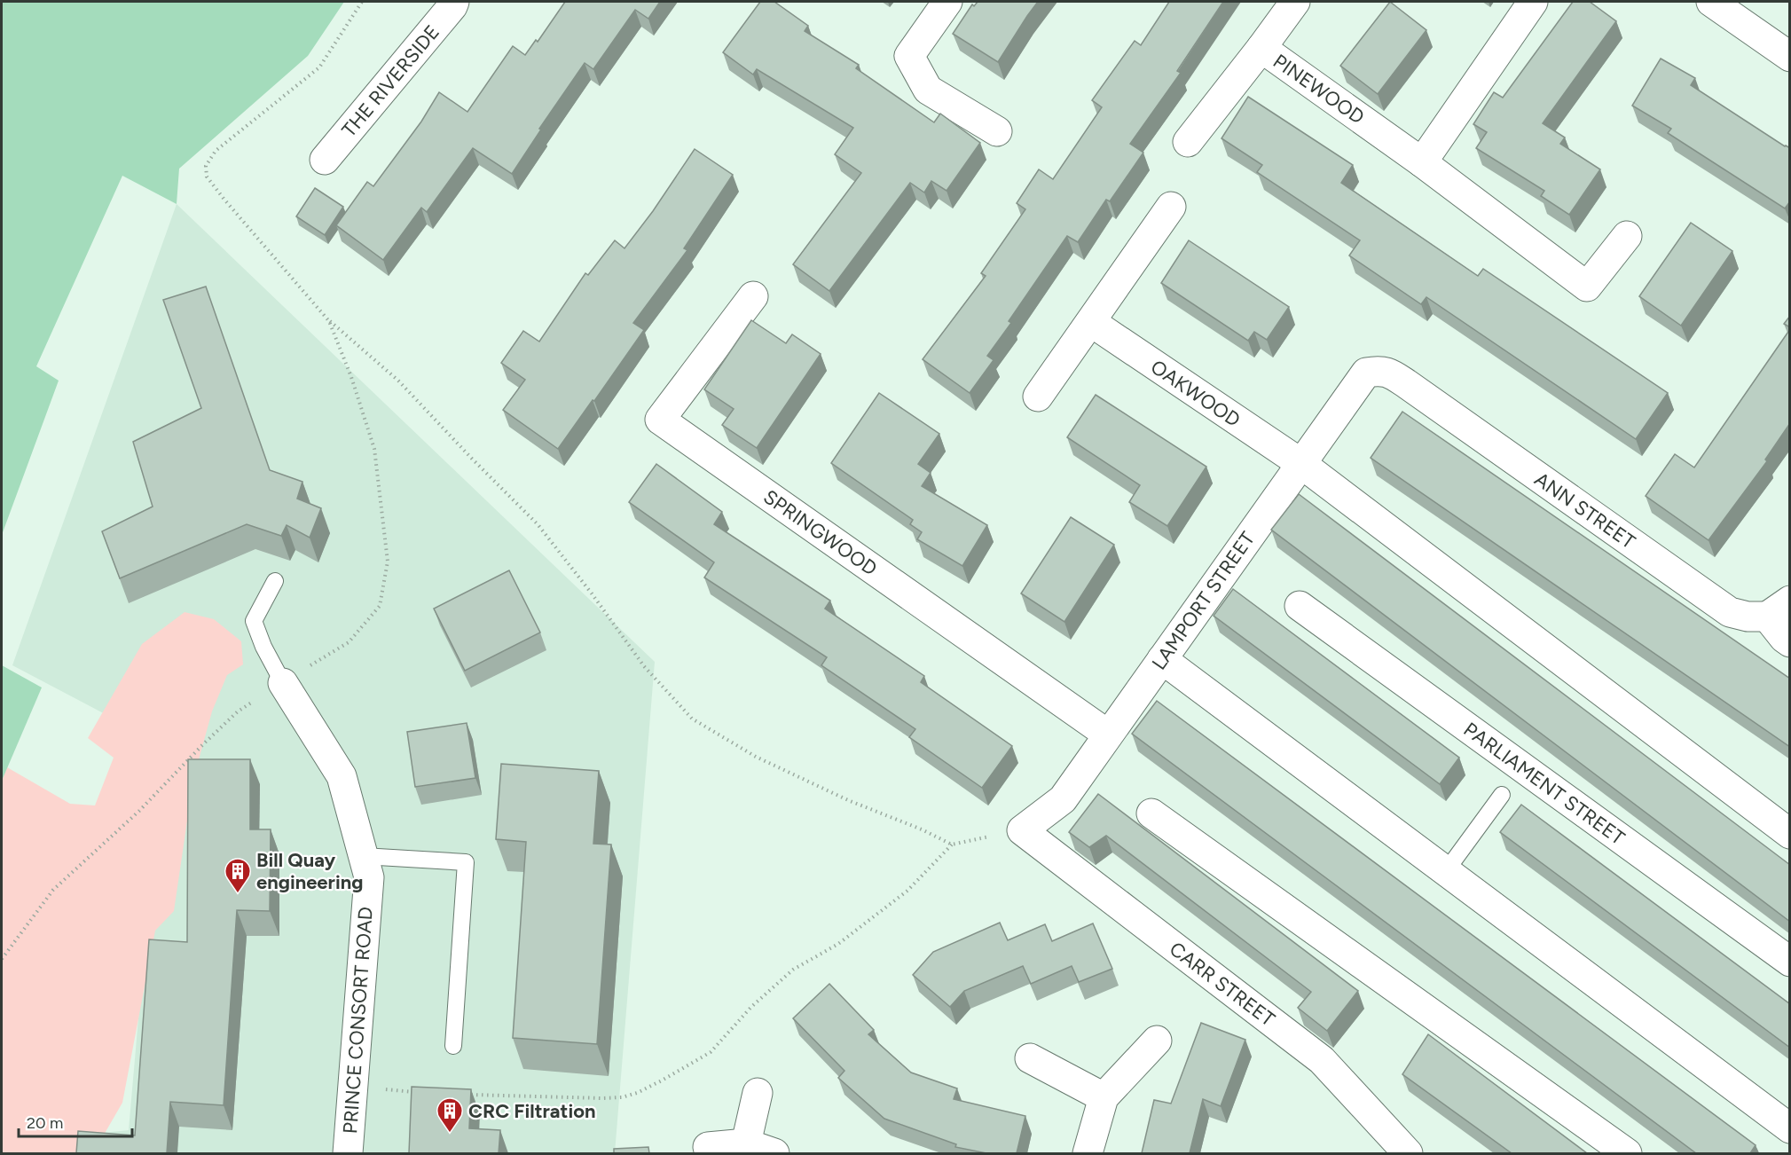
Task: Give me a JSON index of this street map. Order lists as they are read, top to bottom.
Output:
{
  "streets": {
    "street": [
      "THE RIVERSIDE",
      "PINEWOOD",
      "OAKWOOD",
      "ANN STREET",
      "SPRINGWOOD",
      "LAMPORT STREET",
      "PARLIAMENT STREET",
      "CARR STREET",
      "PRINCE CONSORT ROAD"
    ]
  },
  "crossings": [
    ["OAKWOOD", "LAMPORT STREET"],
    ["ANN STREET", "LAMPORT STREET"],
    ["SPRINGWOOD", "LAMPORT STREET"],
    ["LAMPORT STREET", "CARR STREET"]
  ],
  "places": {
    "building": ["Bill Quay engineering", "CRC Filtration"]
  },
  "scale_bar": "20 m"
}
